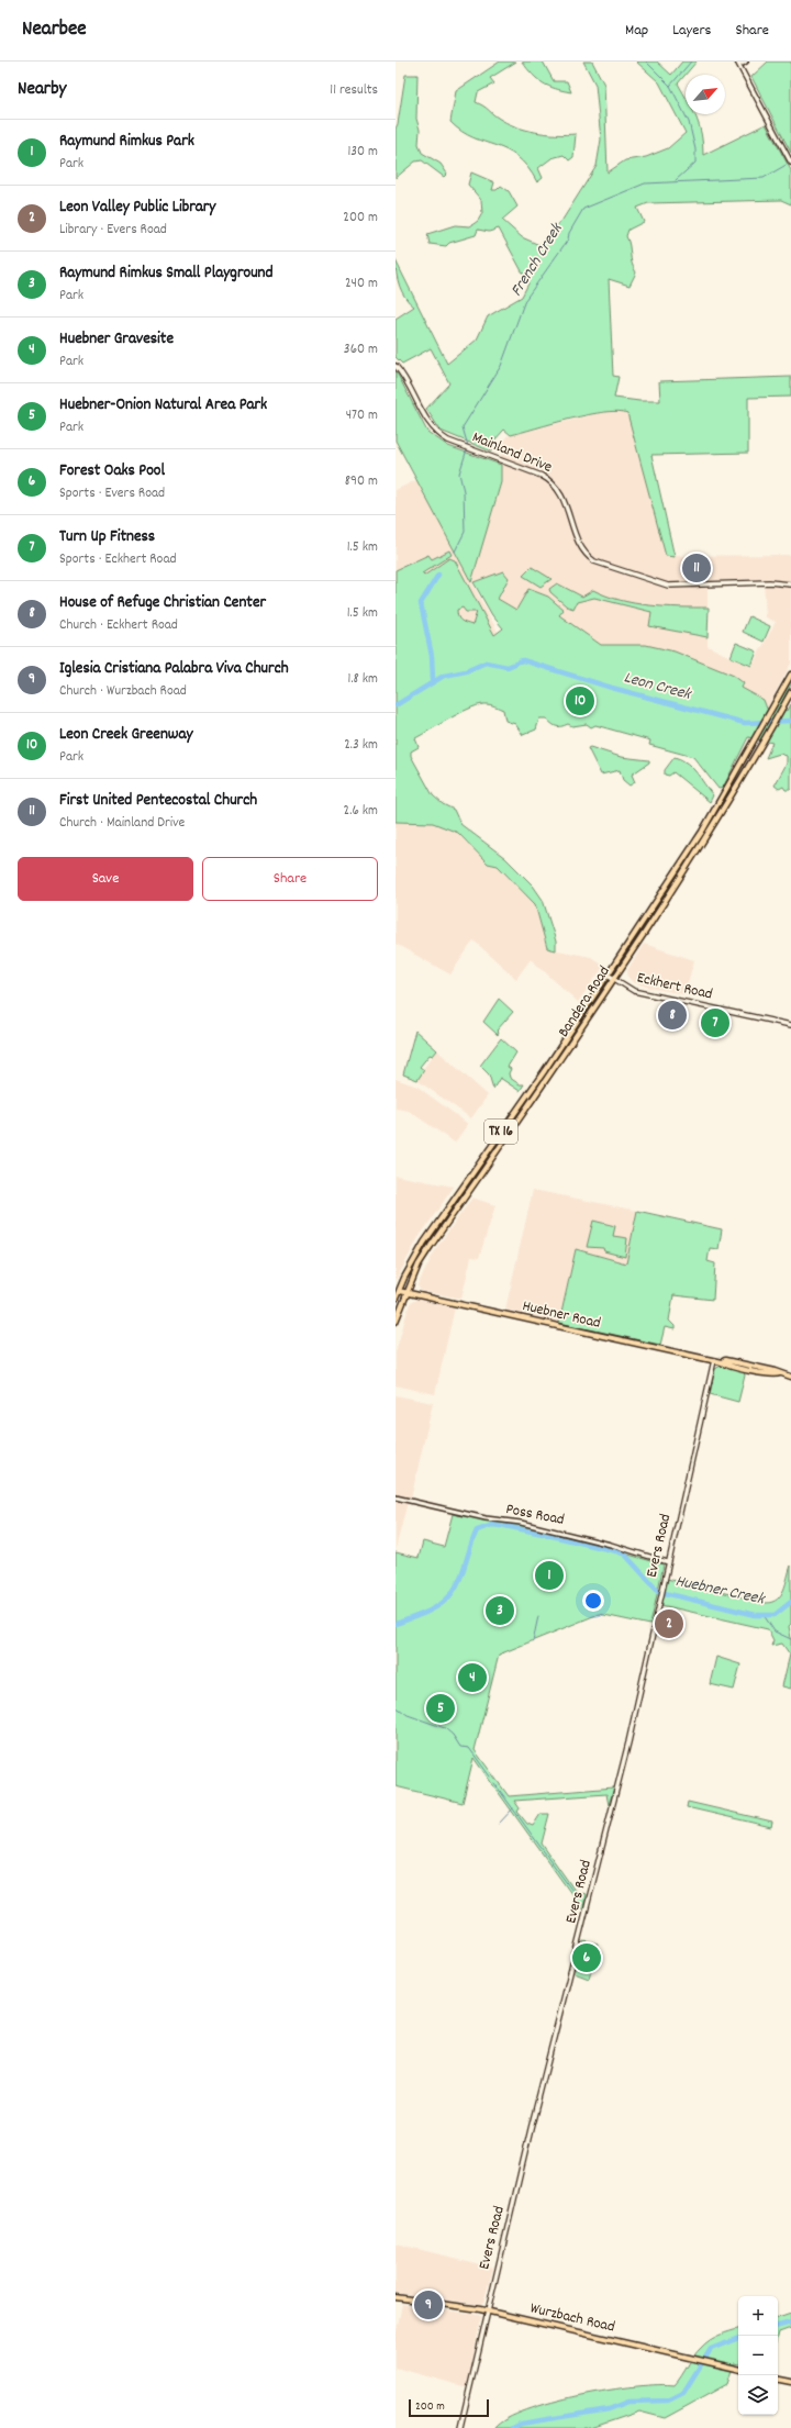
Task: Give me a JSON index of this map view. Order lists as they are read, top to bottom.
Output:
{
  "streets": {
    "main road": [
      "Mainland Drive",
      "Eckhert Road",
      "Bandera Road",
      "TX 16",
      "Huebner Road",
      "Evers Road",
      "Wurzbach Road"
    ],
    "street": ["Poss Road"]
  },
  "crossings": [
    ["Eckhert Road", "Bandera Road"],
    ["Bandera Road", "Huebner Road"],
    ["Huebner Road", "Evers Road"],
    ["Poss Road", "Evers Road"],
    ["Evers Road", "Wurzbach Road"]
  ],
  "water": ["French Creek", "Leon Creek", "Huebner Creek"],
  "scale_bar": "200 m",
  "north": "top right",
  "page": {
    "header": "Nearbee",
    "nav": ["Map", "Layers", "Share"],
    "heading": ["Nearby", "11 results"],
    "list": [
      {
        "mark": "1",
        "name": "Raymund Rimkus Park",
        "note": "Park",
        "value": "130 m"
      },
      {
        "mark": "2",
        "name": "Leon Valley Public Library",
        "note": "Library · Evers Road",
        "value": "200 m"
      },
      {
        "mark": "3",
        "name": "Raymund Rimkus Small Playground",
        "note": "Park",
        "value": "240 m"
      },
      {
        "mark": "4",
        "name": "Huebner Gravesite",
        "note": "Park",
        "value": "360 m"
      },
      {
        "mark": "5",
        "name": "Huebner-Onion Natural Area Park",
        "note": "Park",
        "value": "470 m"
      },
      {
        "mark": "6",
        "name": "Forest Oaks Pool",
        "note": "Sports · Evers Road",
        "value": "890 m"
      },
      {
        "mark": "7",
        "name": "Turn Up Fitness",
        "note": "Sports · Eckhert Road",
        "value": "1.5 km"
      },
      {
        "mark": "8",
        "name": "House of Refuge Christian Center",
        "note": "Church · Eckhert Road",
        "value": "1.5 km"
      },
      {
        "mark": "9",
        "name": "Iglesia Cristiana Palabra Viva Church",
        "note": "Church · Wurzbach Road",
        "value": "1.8 km"
      },
      {
        "mark": "10",
        "name": "Leon Creek Greenway",
        "note": "Park",
        "value": "2.3 km"
      },
      {
        "mark": "11",
        "name": "First United Pentecostal Church",
        "note": "Church · Mainland Drive",
        "value": "2.6 km"
      }
    ],
    "pins": [
      "11",
      "10",
      "8",
      "7",
      "1",
      "3",
      "2",
      "4",
      "5",
      "6",
      "9"
    ],
    "buttons": ["Save", "Share"],
    "map_buttons": ["+", "−"],
    "scale": "200 m"
  }
}
